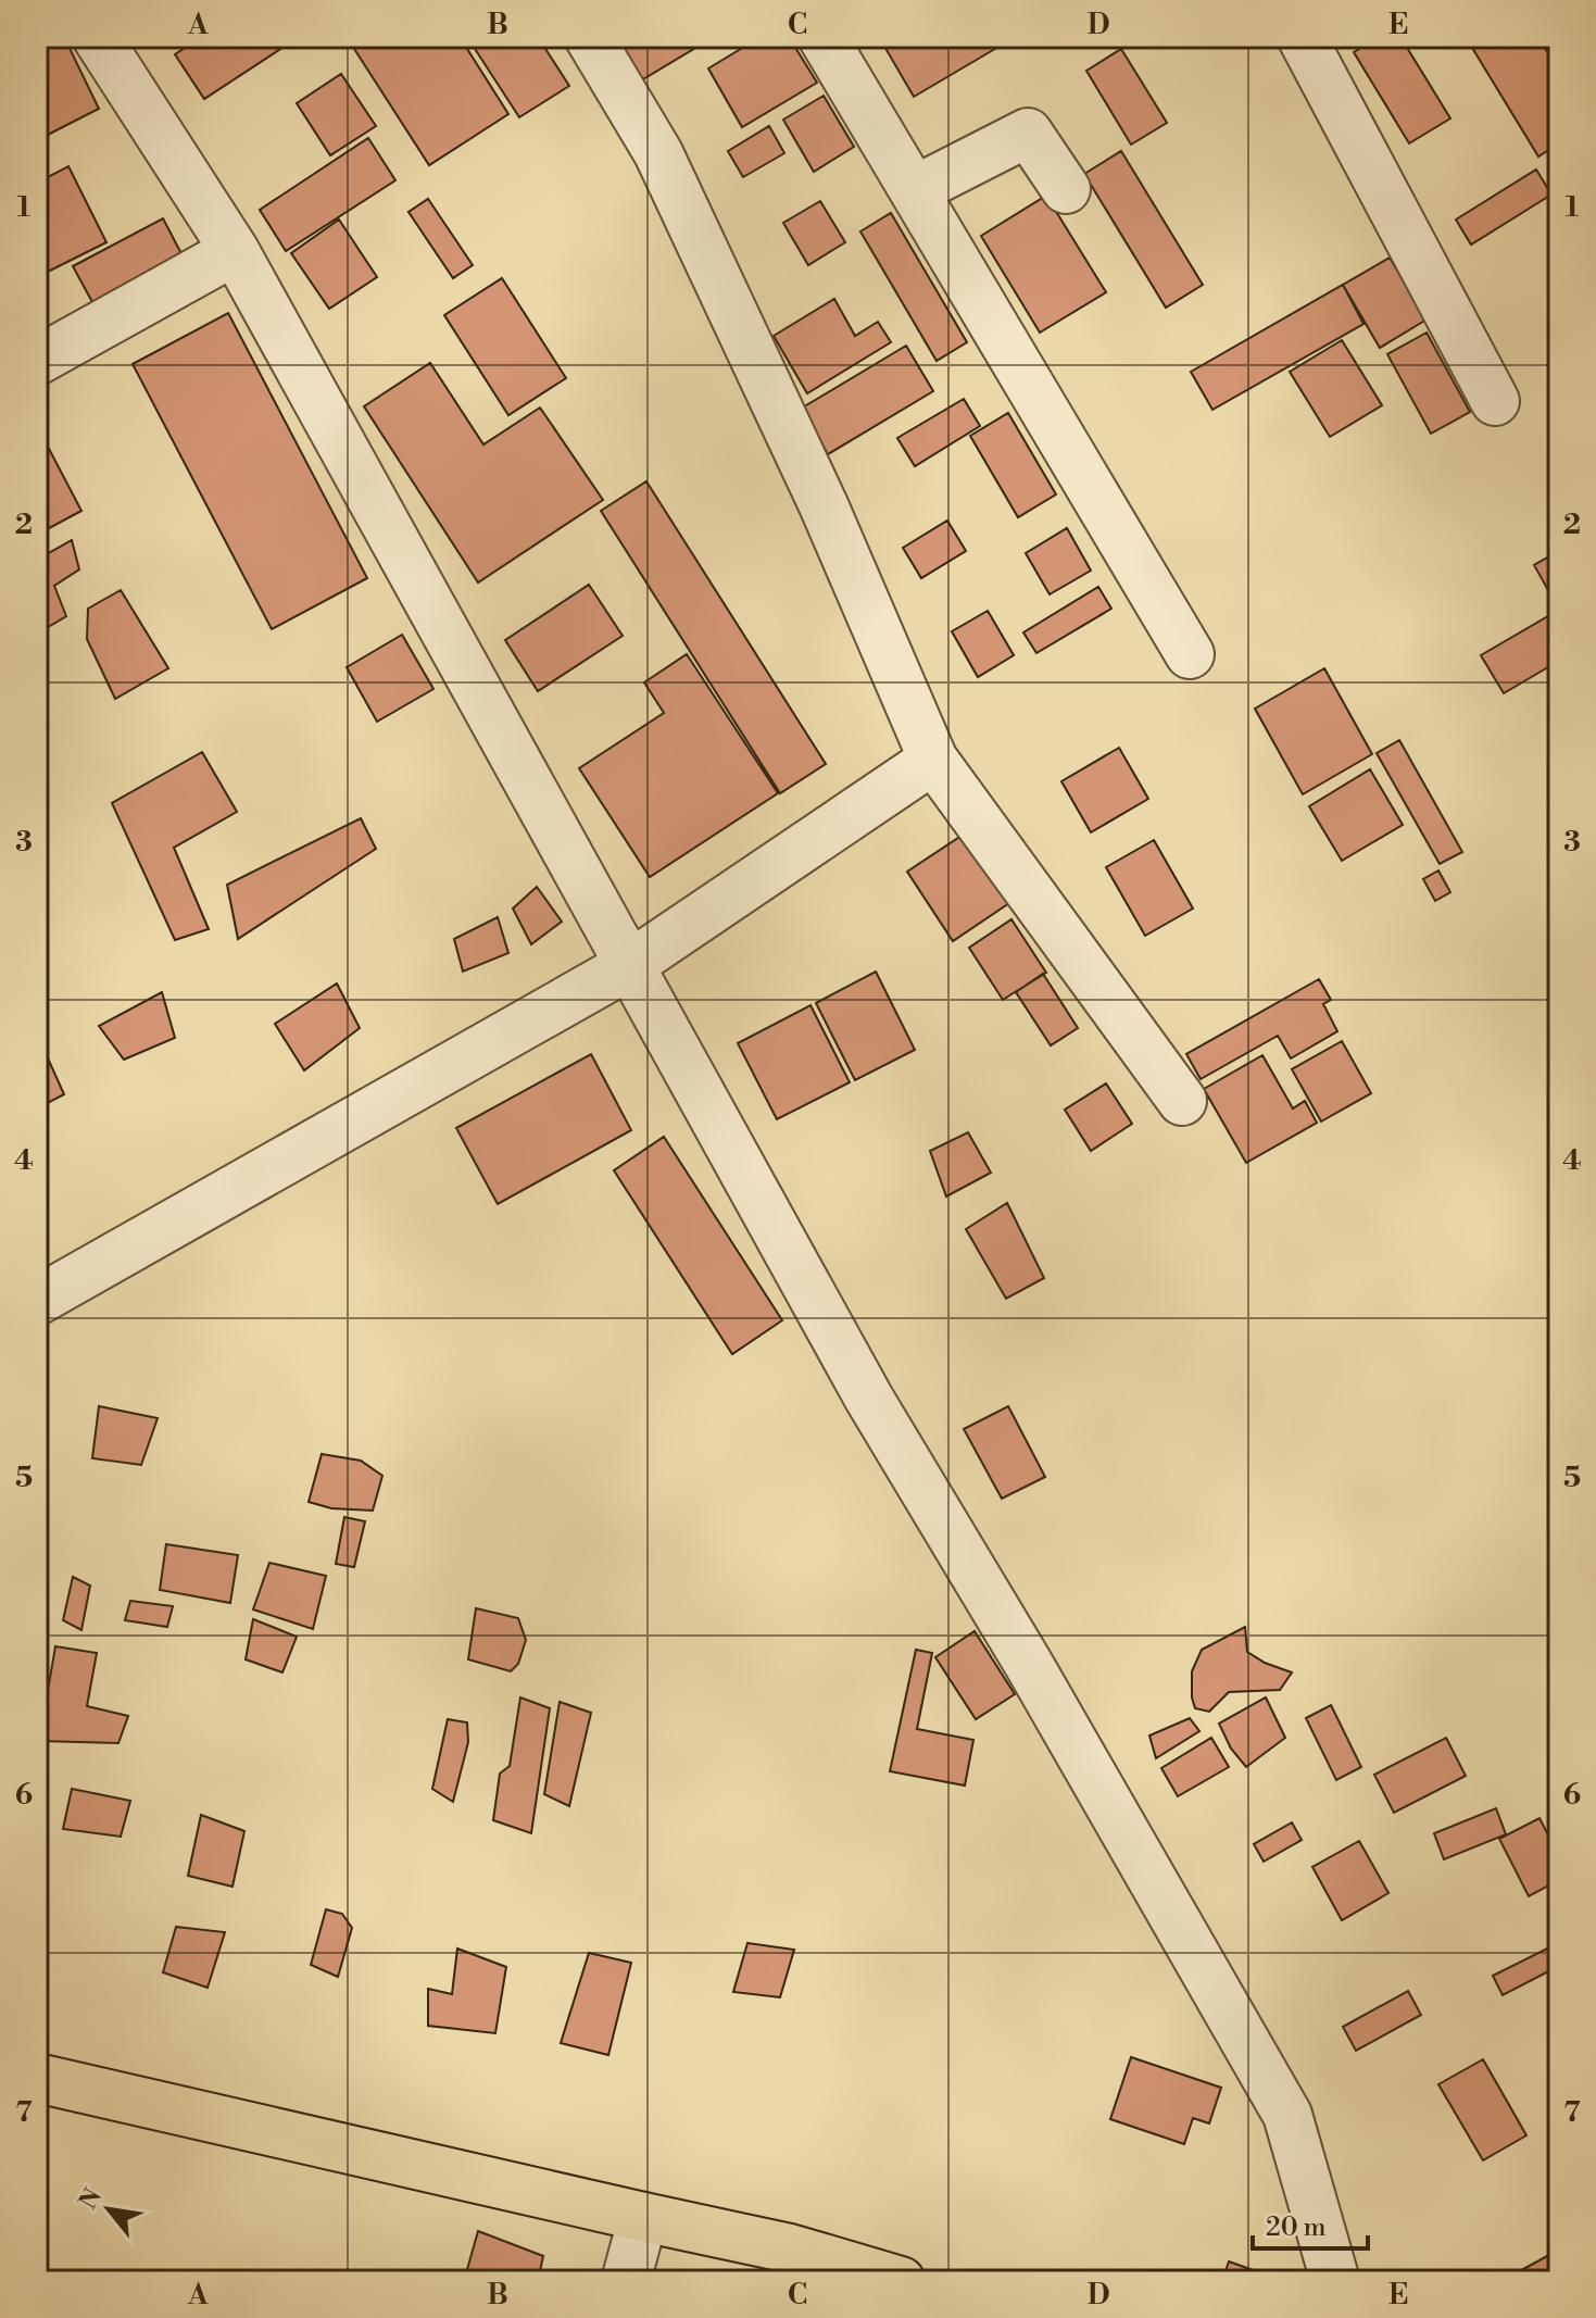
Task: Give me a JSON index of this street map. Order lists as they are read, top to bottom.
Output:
{
  "scale_bar": "20 m",
  "north": "top left",
  "grid": {
    "columns": [
      "A",
      "B",
      "C",
      "D",
      "E"
    ],
    "rows": [
      "1",
      "2",
      "3",
      "4",
      "5",
      "6",
      "7"
    ]
  }
}
